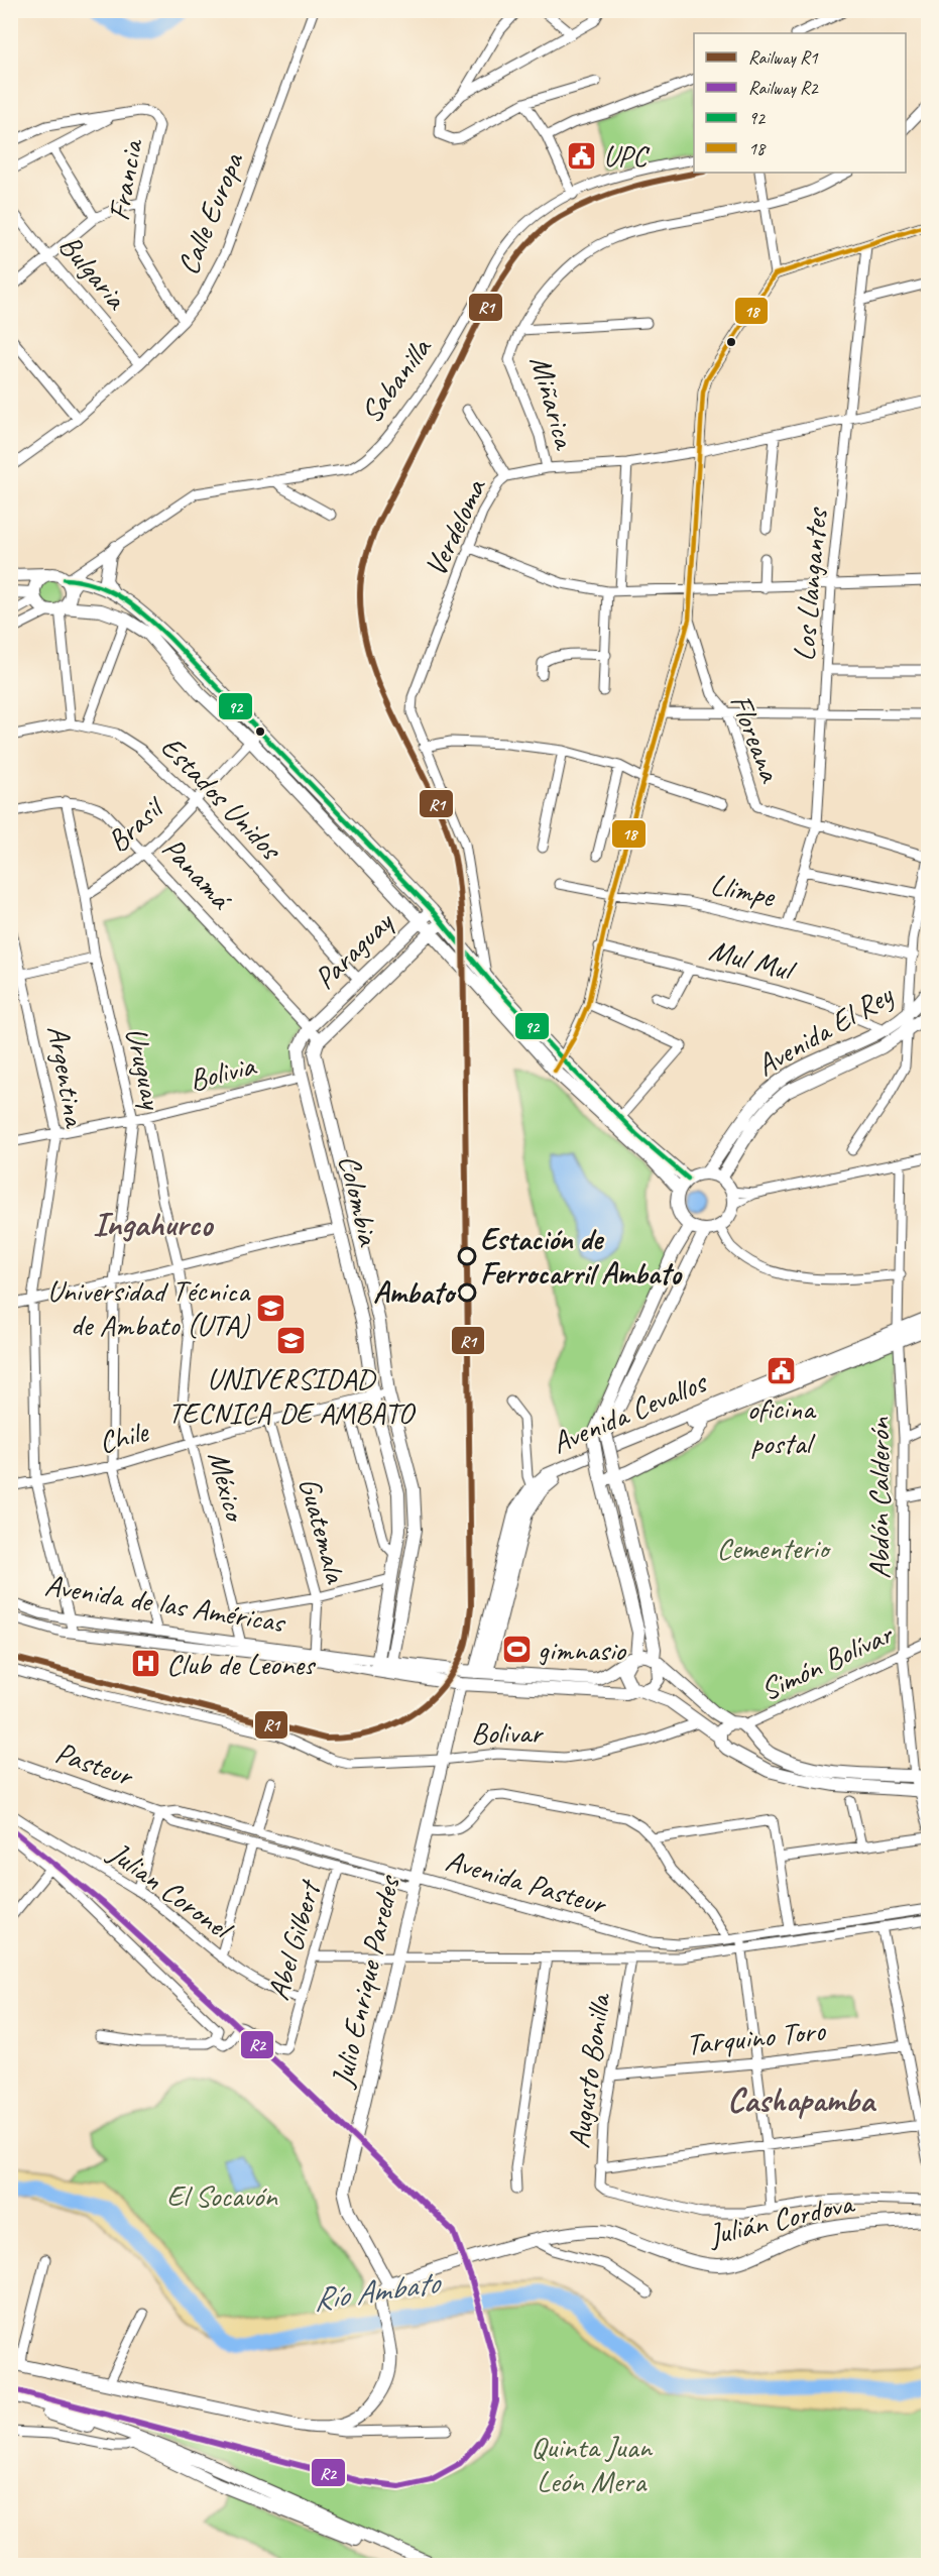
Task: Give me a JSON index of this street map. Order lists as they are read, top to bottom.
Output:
{
  "streets": {
    "main road": [
      "Paraguay",
      "Avenida El Rey",
      "Colombia",
      "Avenida Cevallos",
      "Avenida de las Américas",
      "Julio Enrique Paredes",
      "Julián Cordova"
    ],
    "street": [
      "Francia",
      "Calle Europa",
      "Bulgaria",
      "Sabanilla",
      "Miñarica",
      "Verdeloma",
      "Los Llangantes",
      "Floreana",
      "Estados Unidos",
      "Brasil",
      "Panamá",
      "Llimpe",
      "Mul Mul",
      "Uruguay",
      "Bolivia",
      "Argentina",
      "Chile",
      "México",
      "Abdón Calderón",
      "Guatemala",
      "Simón Bolívar",
      "Bolivar",
      "Pasteur",
      "Avenida Pasteur",
      "Julian Coronel",
      "Abel Gilbert",
      "Tarquino Toro",
      "Augusto Bonilla"
    ]
  },
  "crossings": [
    ["Francia", "Calle Europa"],
    ["Calle Europa", "Bulgaria"],
    ["Miñarica", "Verdeloma"],
    ["Verdeloma", "Los Llangantes"],
    ["Los Llangantes", "Floreana"],
    ["Los Llangantes", "Llimpe"],
    ["Estados Unidos", "Brasil"],
    ["Estados Unidos", "Paraguay"],
    ["Brasil", "Panamá"],
    ["Brasil", "Uruguay"],
    ["Panamá", "Paraguay"],
    ["Panamá", "Uruguay"],
    ["Panamá", "Colombia"],
    ["Paraguay", "Colombia"],
    ["Mul Mul", "Avenida El Rey"],
    ["Uruguay", "Bolivia"],
    ["Uruguay", "Chile"],
    ["Uruguay", "Avenida de las Américas"],
    ["Bolivia", "Argentina"],
    ["Bolivia", "Colombia"],
    ["Bolivia", "México"],
    ["Argentina", "Chile"],
    ["Argentina", "Avenida de las Américas"],
    ["Colombia", "Chile"],
    ["Colombia", "Avenida de las Américas"],
    ["Avenida Cevallos", "Abdón Calderón"],
    ["Avenida Cevallos", "Avenida de las Américas"],
    ["Avenida Cevallos", "Julio Enrique Paredes"],
    ["Chile", "México"],
    ["Chile", "Guatemala"],
    ["México", "Avenida de las Américas"],
    ["Abdón Calderón", "Simón Bolívar"],
    ["Guatemala", "Avenida de las Américas"],
    ["Avenida de las Américas", "Julio Enrique Paredes"],
    ["Bolivar", "Julio Enrique Paredes"],
    ["Pasteur", "Avenida Pasteur"],
    ["Avenida Pasteur", "Abel Gilbert"],
    ["Avenida Pasteur", "Julio Enrique Paredes"],
    ["Julian Coronel", "Abel Gilbert"],
    ["Julio Enrique Paredes", "Julián Cordova"],
    ["Tarquino Toro", "Augusto Bonilla"]
  ],
  "districts": ["Ingahurco", "Cashapamba"],
  "water": ["Río Ambato"],
  "parks": ["Cementerio", "El Socavón", "Quinta Juan León Mera"],
  "places": {
    "public building": ["UPC", "oficina postal"],
    "other": ["Estación de Ferrocarril Ambato", "Ambato"],
    "school or university": ["Universidad Técnica de Ambato (UTA)", "UNIVERSIDAD TECNICA DE AMBATO"],
    "sports": ["gimnasio"],
    "hospital": ["Club de Leones"]
  },
  "lines": [
    "rail line R1",
    "transit line 18",
    "transit line 92",
    "rail line R2"
  ],
  "legend": [
    "Railway R1",
    "Railway R2",
    "92",
    "18"
  ]
}
